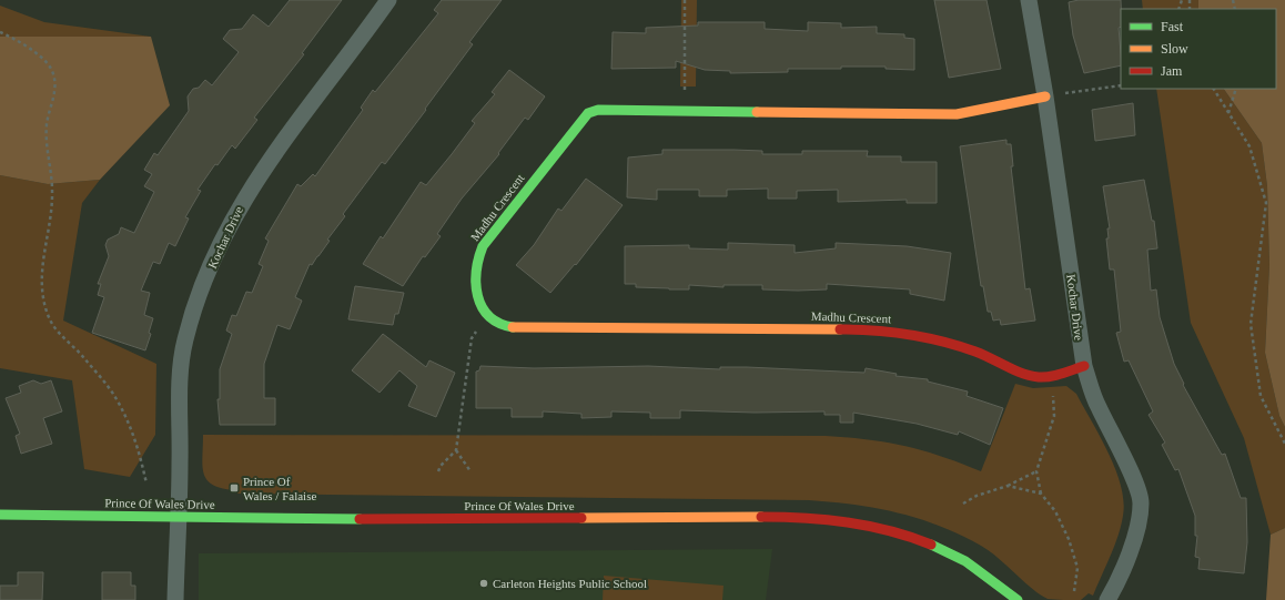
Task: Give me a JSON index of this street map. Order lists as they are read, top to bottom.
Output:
{
  "streets": {
    "street": ["Madhu Crescent", "Kochar Drive", "Prince Of Wales Drive"]
  },
  "crossings": [
    ["Madhu Crescent", "Kochar Drive"],
    ["Kochar Drive", "Prince Of Wales Drive"]
  ],
  "places": {
    "transit": ["Prince Of Wales / Falaise"],
    "other": ["Carleton Heights Public School"]
  },
  "legend": ["Fast", "Slow", "Jam"]
}
